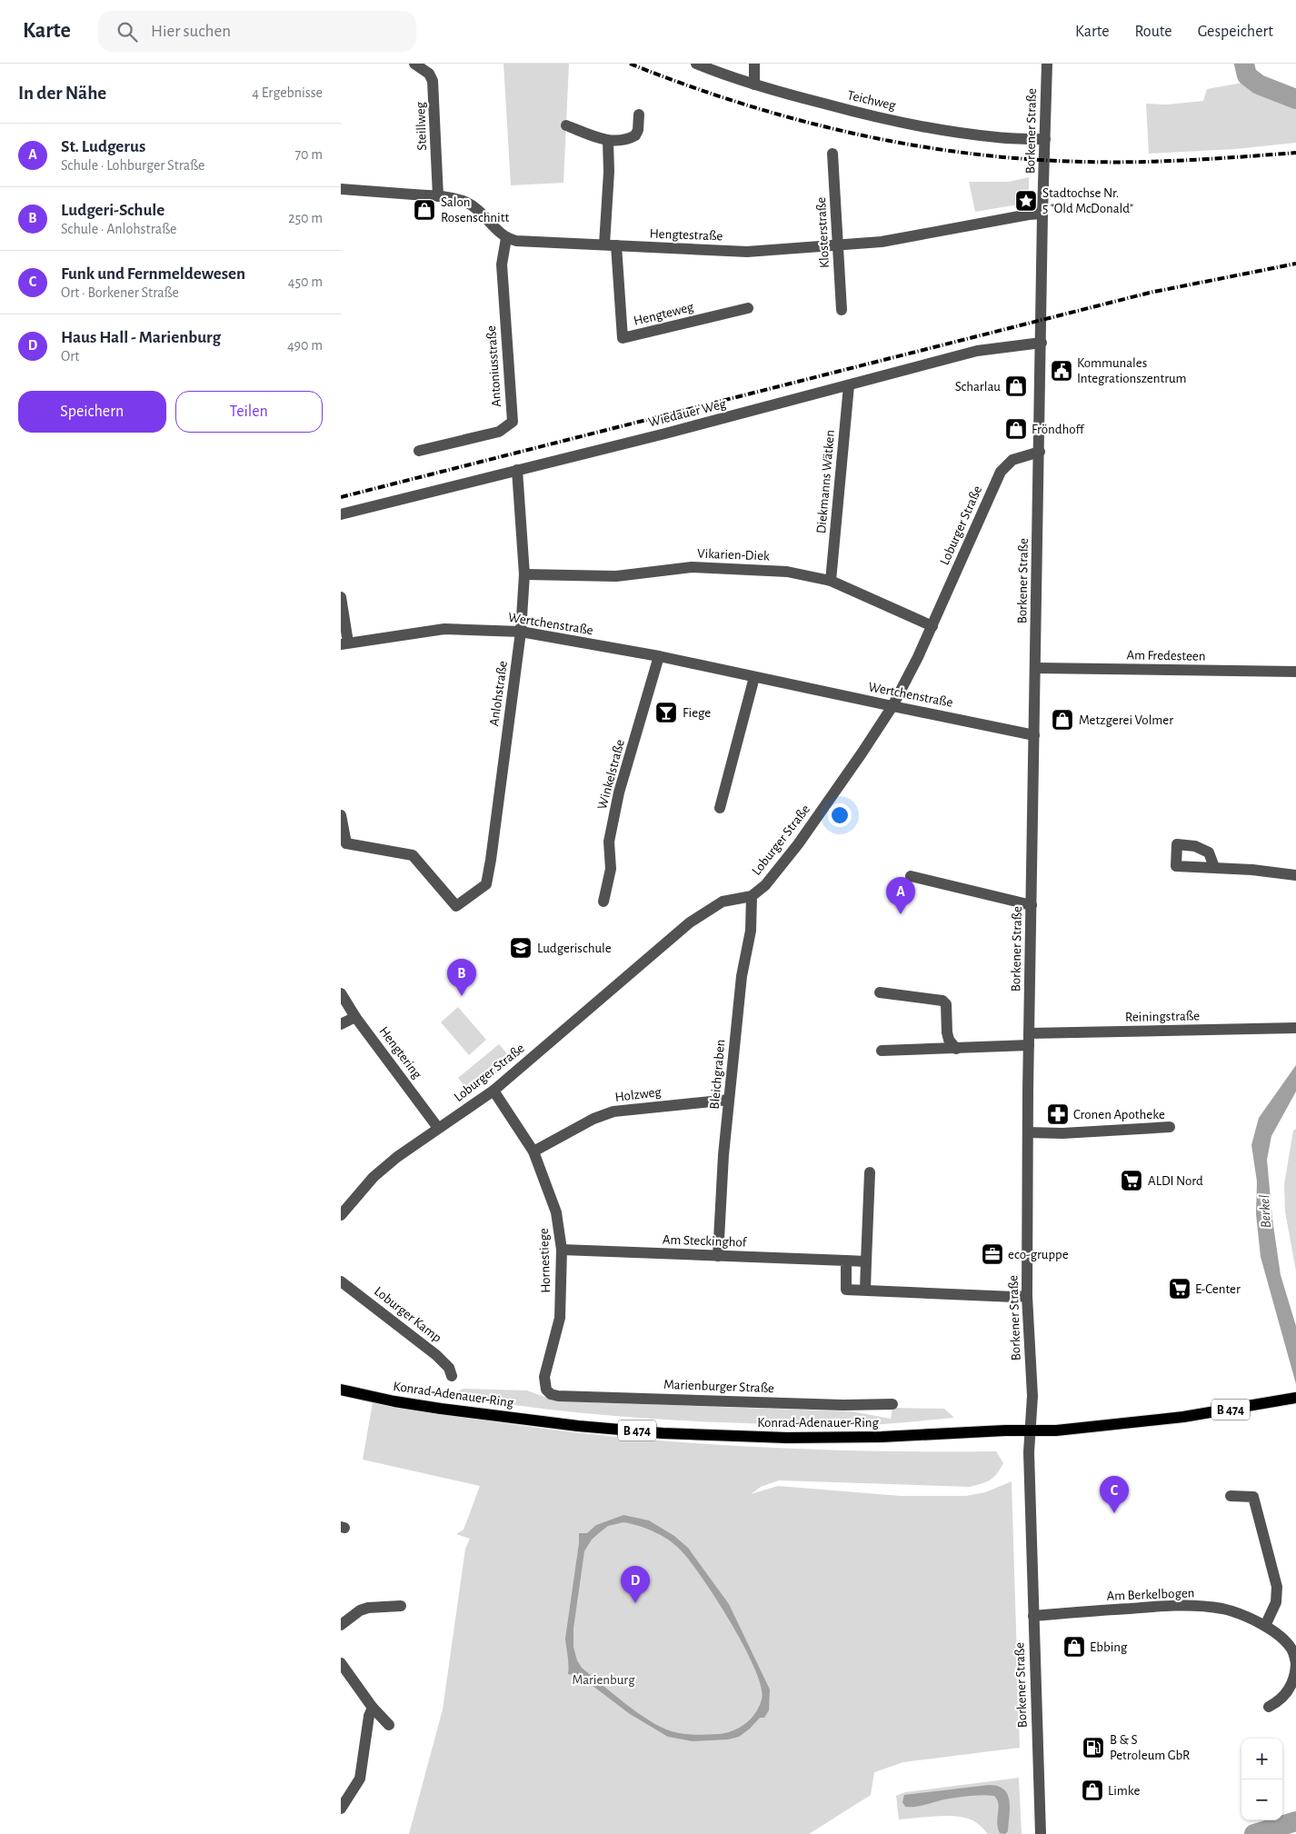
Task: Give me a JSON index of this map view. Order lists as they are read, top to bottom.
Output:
{
  "streets": {
    "main road": ["Konrad-Adenauer-Ring", "B 474"],
    "street": [
      "Teichweg",
      "Steillweg",
      "Borkener Straße",
      "Klosterstraße",
      "Hengtestraße",
      "Hengteweg",
      "Antoniusstraße",
      "Wiedauer Weg",
      "Diekmanns Wätken",
      "Loburger Straße",
      "Vikarien-Diek",
      "Wertchenstraße",
      "Am Fredesteen",
      "Anlohstraße",
      "Winkelstraße",
      "Reiningstraße",
      "Hengtering",
      "Bleichgraben",
      "Holzweg",
      "Am Steckinghof",
      "Hornestiege",
      "Loburger Kamp",
      "Marienburger Straße",
      "Am Berkelbogen"
    ]
  },
  "crossings": [
    ["Teichweg", "Borkener Straße"],
    ["Borkener Straße", "Hengtestraße"],
    ["Borkener Straße", "Wiedauer Weg"],
    ["Borkener Straße", "Loburger Straße"],
    ["Borkener Straße", "Wertchenstraße"],
    ["Borkener Straße", "Am Fredesteen"],
    ["Borkener Straße", "Reiningstraße"],
    ["Borkener Straße", "Konrad-Adenauer-Ring"],
    ["Borkener Straße", "Am Berkelbogen"],
    ["Klosterstraße", "Hengtestraße"],
    ["Hengtestraße", "Hengteweg"],
    ["Hengtestraße", "Antoniusstraße"],
    ["Wiedauer Weg", "Diekmanns Wätken"],
    ["Wiedauer Weg", "Anlohstraße"],
    ["Diekmanns Wätken", "Vikarien-Diek"],
    ["Loburger Straße", "Vikarien-Diek"],
    ["Loburger Straße", "Wertchenstraße"],
    ["Loburger Straße", "Hengtering"],
    ["Loburger Straße", "Bleichgraben"],
    ["Loburger Straße", "Hornestiege"],
    ["Vikarien-Diek", "Anlohstraße"],
    ["Wertchenstraße", "Anlohstraße"],
    ["Wertchenstraße", "Winkelstraße"],
    ["Bleichgraben", "Holzweg"],
    ["Bleichgraben", "Am Steckinghof"],
    ["Holzweg", "Hornestiege"],
    ["Am Steckinghof", "Hornestiege"],
    ["Hornestiege", "Marienburger Straße"]
  ],
  "water": ["Berkel"],
  "parks": ["Marienburg"],
  "places": {
    "place": ["Stadtochse Nr. 5 \"Old McDonald\""],
    "shop": [
      "Salon Rosenschnitt",
      "Scharlau",
      "Fröndhoff",
      "Metzgerei Volmer",
      "Ebbing",
      "Limke"
    ],
    "public building": ["Kommunales Integrationszentrum"],
    "bar": ["Fiege"],
    "school or university": ["Ludgerischule"],
    "pharmacy": ["Cronen Apotheke"],
    "supermarket": ["ALDI Nord", "E-Center"],
    "office": ["eco-gruppe"],
    "fuel station": ["B & S Petroleum GbR"]
  },
  "page": {
    "header": "Karte",
    "search": "Hier suchen",
    "nav": ["Karte", "Route", "Gespeichert"],
    "heading": ["In der Nähe", "4 Ergebnisse"],
    "list": [
      {
        "mark": "A",
        "name": "St. Ludgerus",
        "note": "Schule · Lohburger Straße",
        "value": "70 m"
      },
      {
        "mark": "B",
        "name": "Ludgeri-Schule",
        "note": "Schule · Anlohstraße",
        "value": "250 m"
      },
      {
        "mark": "C",
        "name": "Funk und Fernmeldewesen",
        "note": "Ort · Borkener Straße",
        "value": "450 m"
      },
      {
        "mark": "D",
        "name": "Haus Hall - Marienburg",
        "note": "Ort",
        "value": "490 m"
      }
    ],
    "buttons": ["Speichern", "Teilen"],
    "pins": [
      "A",
      "B",
      "C",
      "D"
    ],
    "map_buttons": ["+", "−"]
  }
}
